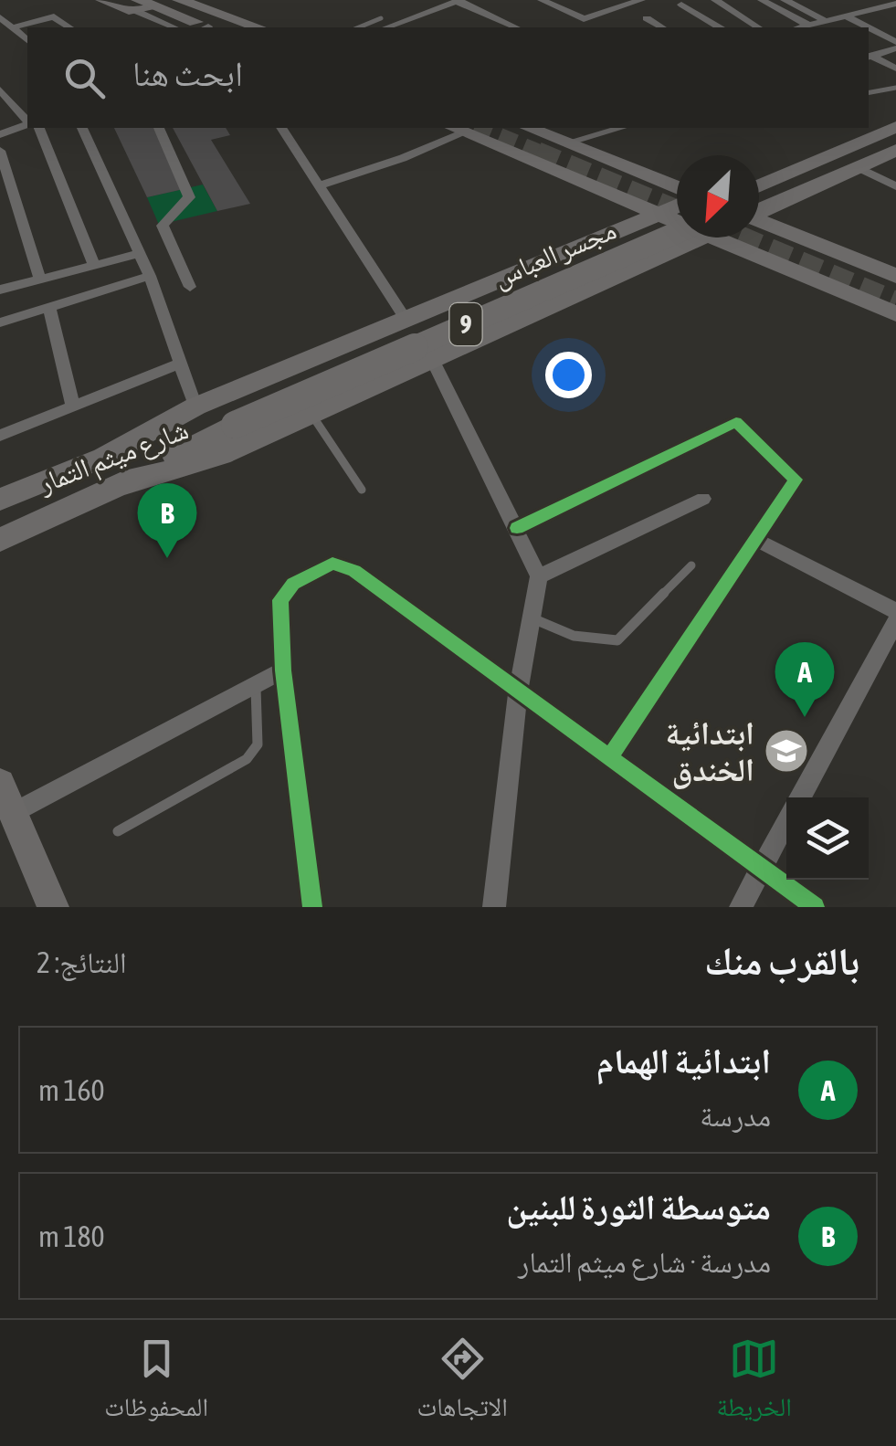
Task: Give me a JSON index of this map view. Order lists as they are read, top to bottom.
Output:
{
  "streets": {
    "highway": ["مجسر العباس", "9", "شارع ميثم التمار"]
  },
  "crossings": [
    ["مجسر العباس", "شارع ميثم التمار"]
  ],
  "places": {
    "school or university": ["ابتدائية الخندق"]
  },
  "north": "bottom left",
  "page": {
    "search": "ابحث هنا",
    "pins": ["B", "A"],
    "heading": ["بالقرب منك", "النتائج: 2"],
    "list": [
      {
        "mark": "A",
        "name": "ابتدائية الهمام",
        "note": "مدرسة",
        "value": "160 m"
      },
      {
        "mark": "B",
        "name": "متوسطة الثورة للبنين",
        "note": "مدرسة · شارع ميثم التمار",
        "value": "180 m"
      }
    ],
    "nav": ["الخريطة", "الاتجاهات", "المحفوظات"]
  }
}
